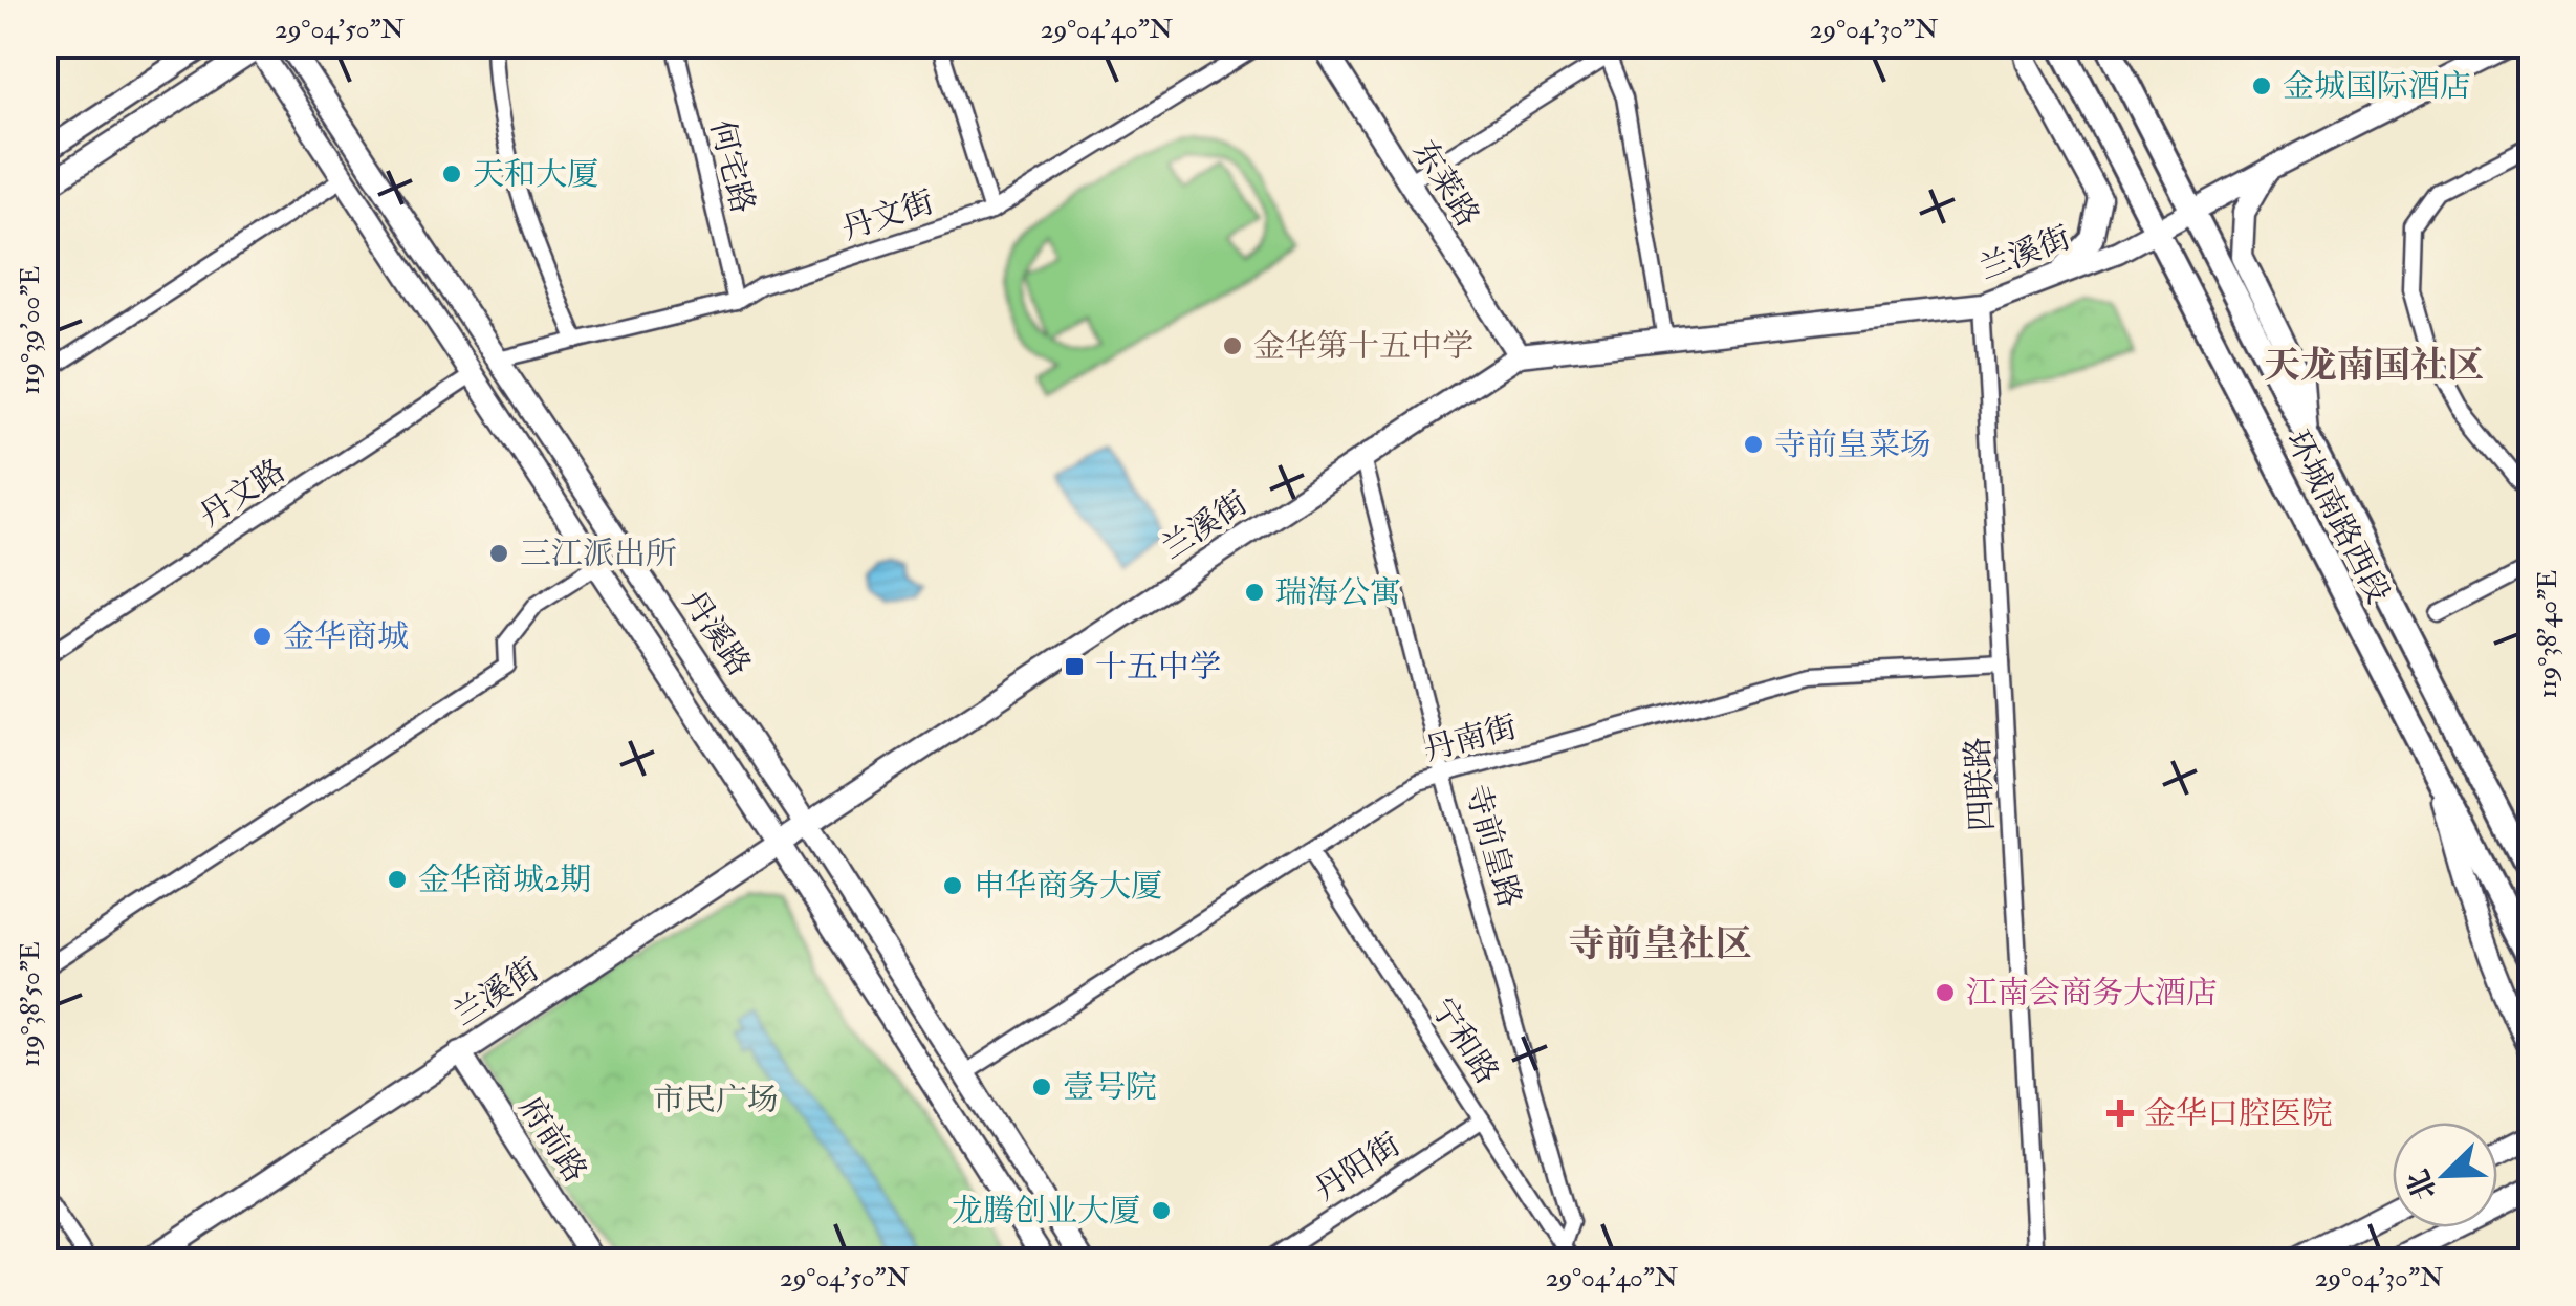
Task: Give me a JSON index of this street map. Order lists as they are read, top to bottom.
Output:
{
  "streets": {
    "main road": [
      "东莱路",
      "兰溪街",
      "环城南路西段",
      "丹溪路",
      "府前路"
    ],
    "street": [
      "何宅路",
      "丹文街",
      "丹文路",
      "丹南街",
      "四联路",
      "寺前皇路",
      "宁和路",
      "丹阳街"
    ]
  },
  "crossings": [
    ["何宅路", "丹文街"],
    ["东莱路", "兰溪街"],
    ["丹文街", "丹溪路"],
    ["兰溪街", "环城南路西段"],
    ["兰溪街", "丹溪路"],
    ["兰溪街", "四联路"],
    ["兰溪街", "寺前皇路"],
    ["兰溪街", "府前路"],
    ["丹文路", "丹溪路"],
    ["丹溪路", "丹南街"],
    ["丹南街", "四联路"],
    ["丹南街", "寺前皇路"],
    ["丹南街", "宁和路"],
    ["寺前皇路", "宁和路"],
    ["宁和路", "丹阳街"]
  ],
  "districts": ["天龙南国社区", "寺前皇社区"],
  "parks": ["市民广场"],
  "places": {
    "other": [
      "金城国际酒店",
      "天和大厦",
      "金华第十五中学",
      "寺前皇菜场",
      "三江派出所",
      "瑞海公寓",
      "金华商城",
      "金华商城2期",
      "申华商务大厦",
      "江南会商务大酒店",
      "壹号院",
      "龙腾创业大厦"
    ],
    "transit": ["十五中学"],
    "health": ["金华口腔医院"]
  },
  "north": "bottom left",
  "coordinates": [
    "29°04'50\"N",
    "29°04'40\"N",
    "29°04'30\"N",
    "119°39'00\"E",
    "119°38'40\"E",
    "119°38'50\"E"
  ]
}
